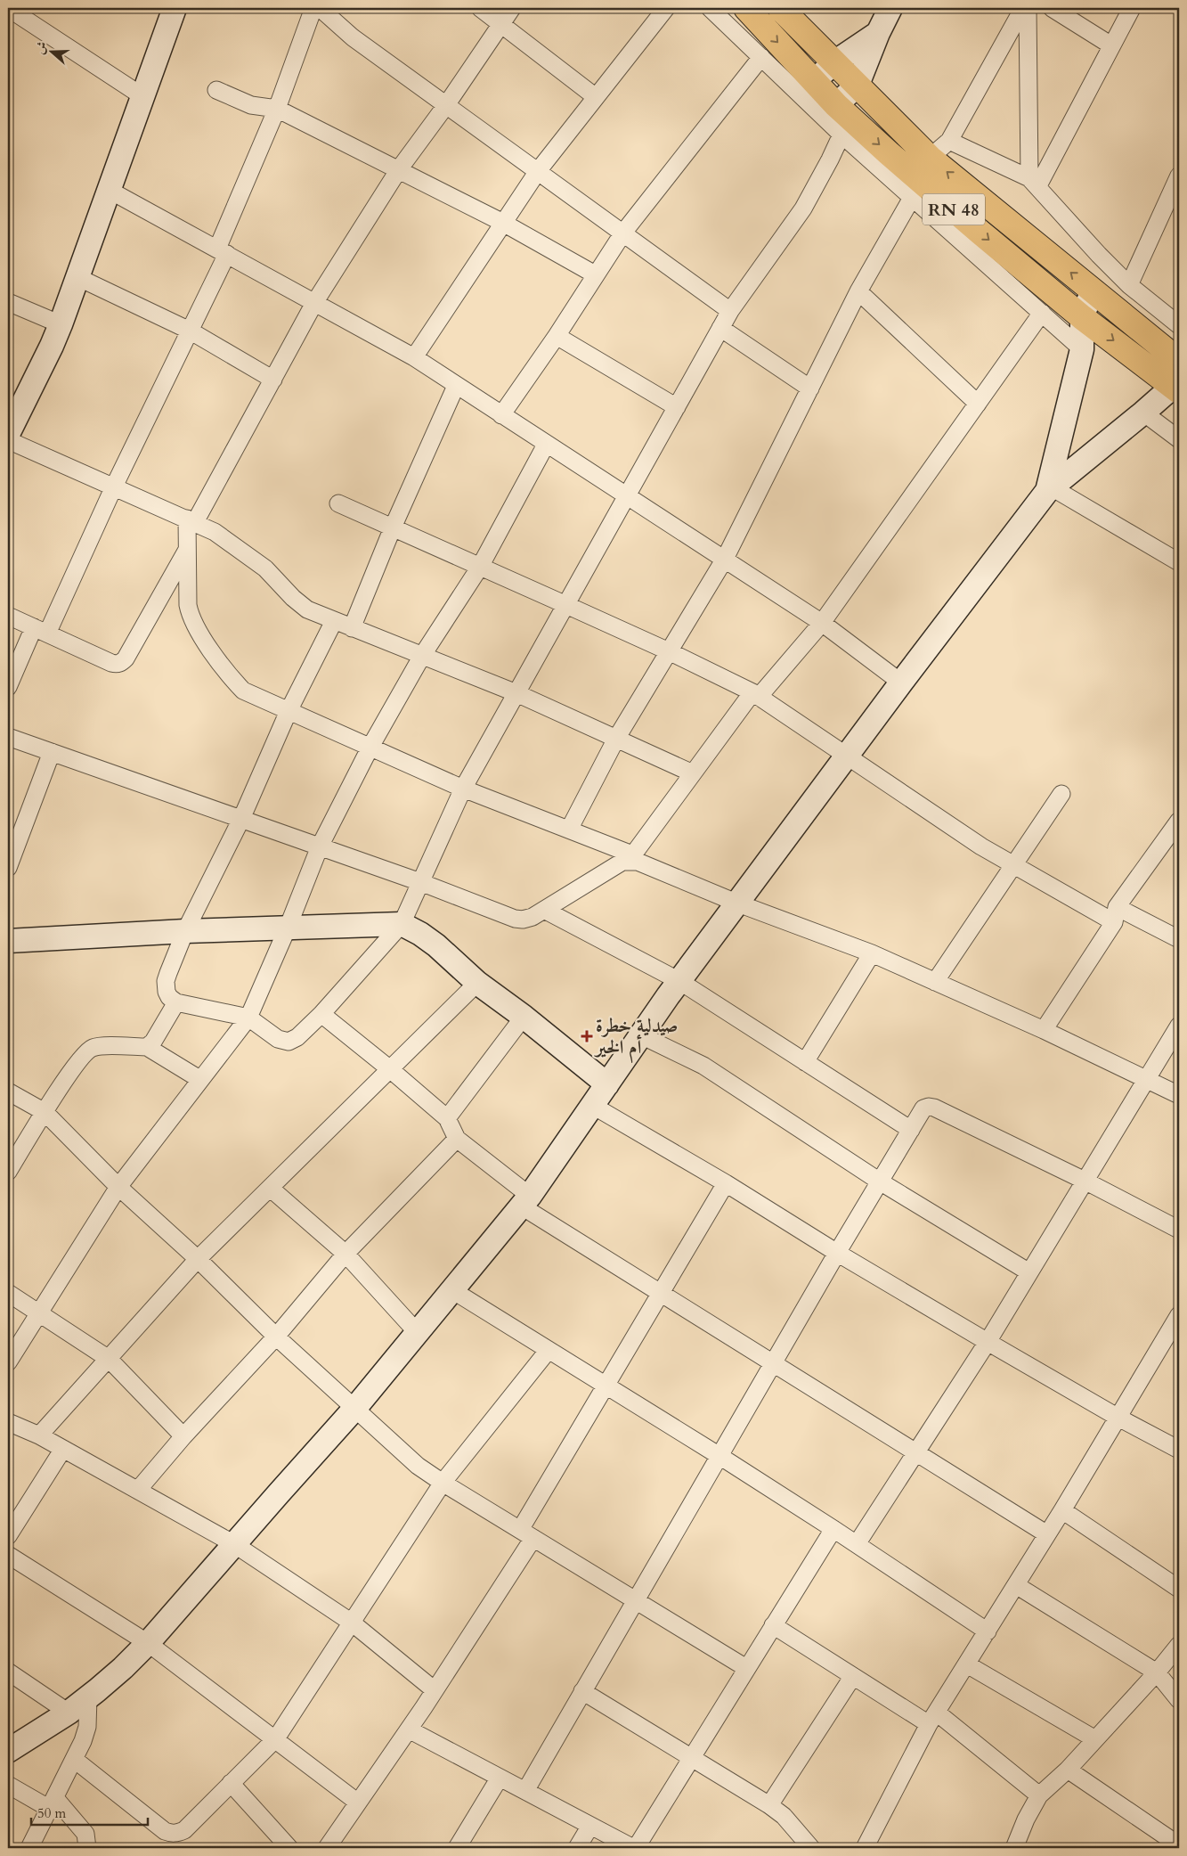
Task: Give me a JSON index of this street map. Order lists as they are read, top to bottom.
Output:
{
  "streets": {
    "highway": ["RN 48"]
  },
  "places": {
    "health": ["صيدلية خطرة أم الخير"]
  },
  "scale_bar": "50 m",
  "north": "left"
}
